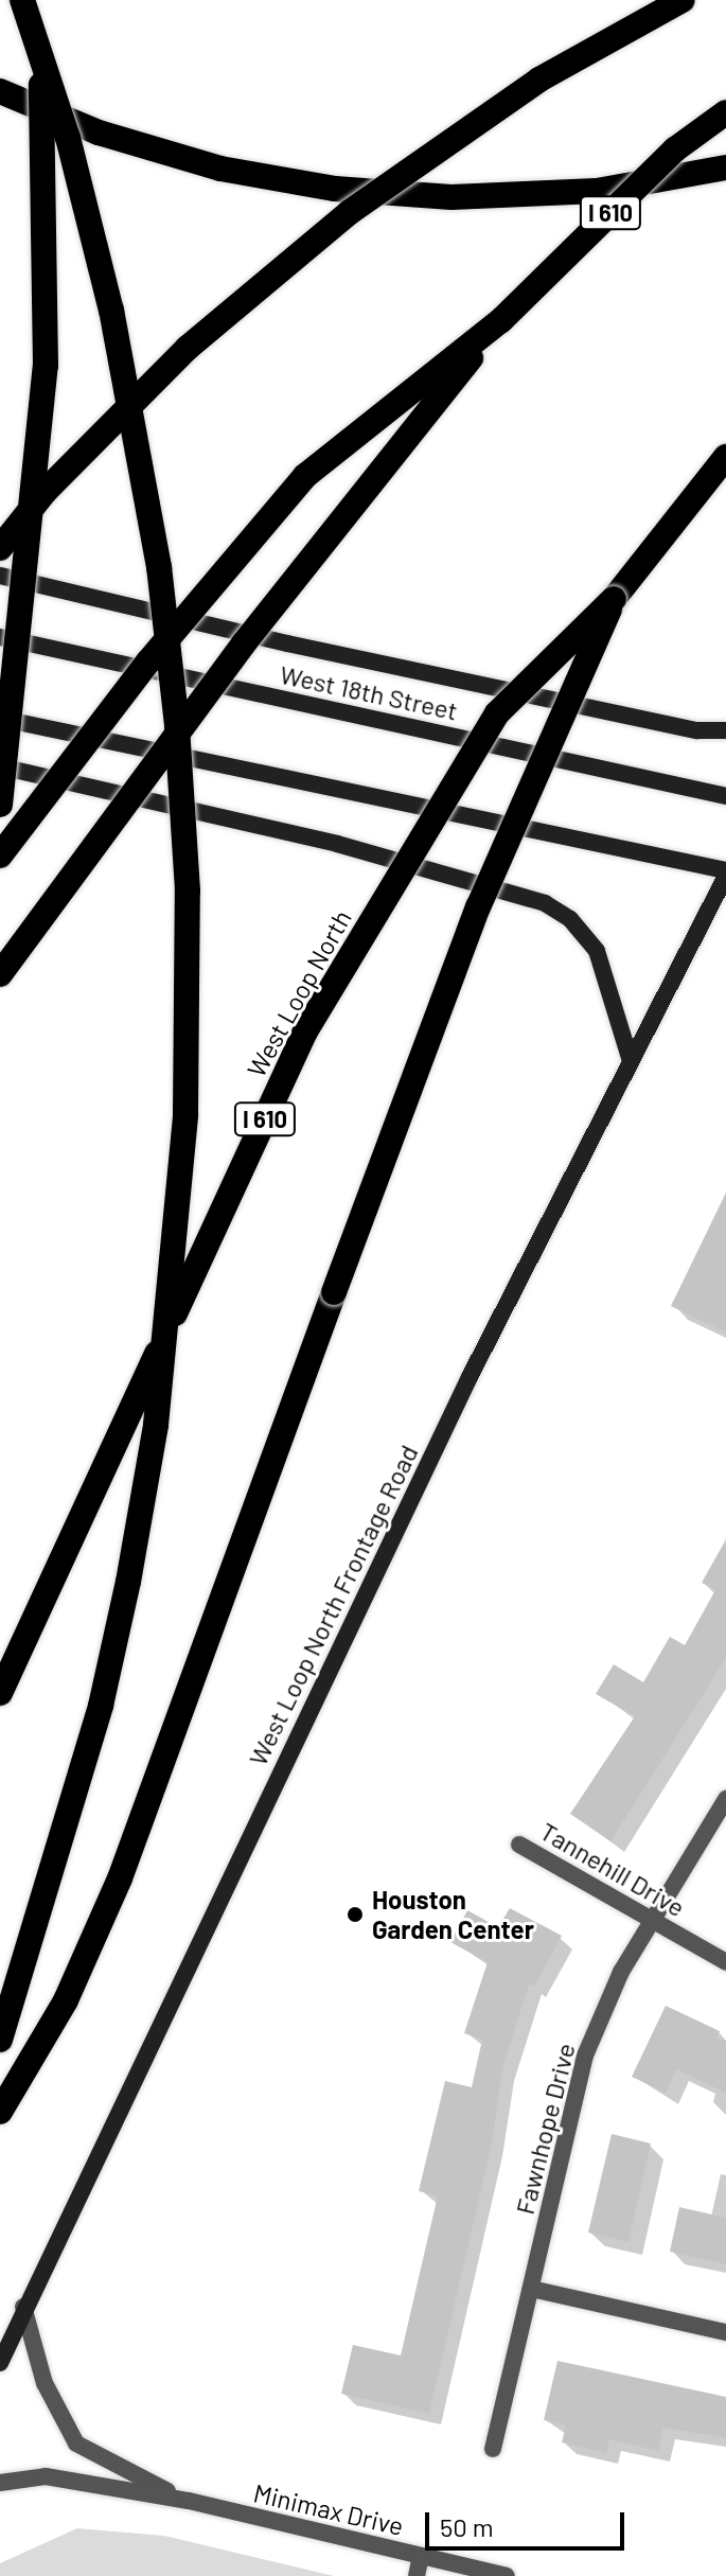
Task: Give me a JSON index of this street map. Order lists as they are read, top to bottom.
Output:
{
  "streets": {
    "highway": ["I 610", "West Loop North"],
    "main road": ["West 18th Street", "West Loop North Frontage Road"],
    "street": ["Tannehill Drive", "Fawnhope Drive", "Minimax Drive"]
  },
  "crossings": [
    ["I 610", "West Loop North"],
    ["West Loop North Frontage Road", "Minimax Drive"],
    ["Tannehill Drive", "Fawnhope Drive"]
  ],
  "places": ["Houston Garden Center"],
  "scale_bar": "50 m"
}
